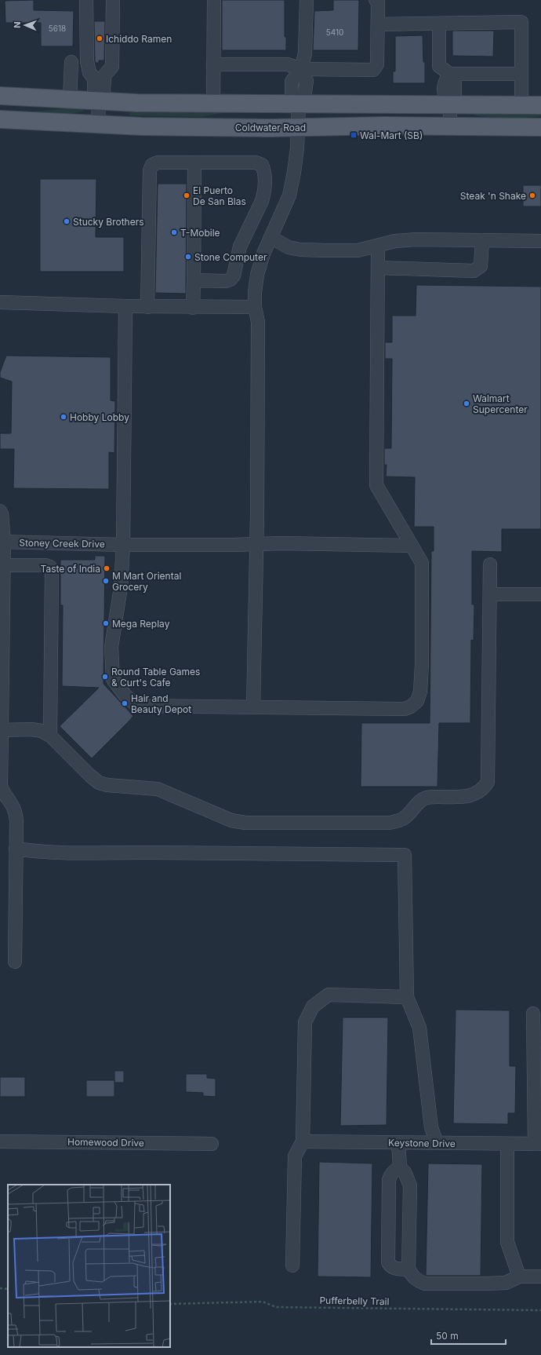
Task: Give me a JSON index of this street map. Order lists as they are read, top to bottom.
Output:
{
  "streets": {
    "main road": ["Coldwater Road"],
    "street": ["Stoney Creek Drive", "Homewood Drive", "Keystone Drive"],
    "path": ["Pufferbelly Trail"]
  },
  "places": {
    "other": [
      "Ichiddo Ramen",
      "El Puerto De San Blas",
      "Steak 'n Shake",
      "Stucky Brothers",
      "T-Mobile",
      "Stone Computer",
      "Walmart Supercenter",
      "Hobby Lobby",
      "Taste of India",
      "M Mart Oriental Grocery",
      "Mega Replay",
      "Round Table Games & Curt's Cafe",
      "Hair and Beauty Depot"
    ],
    "transit": ["Wal-Mart (SB)"]
  },
  "house_numbers": ["5618", "5410"],
  "scale_bar": "50 m",
  "north": "left"
}
